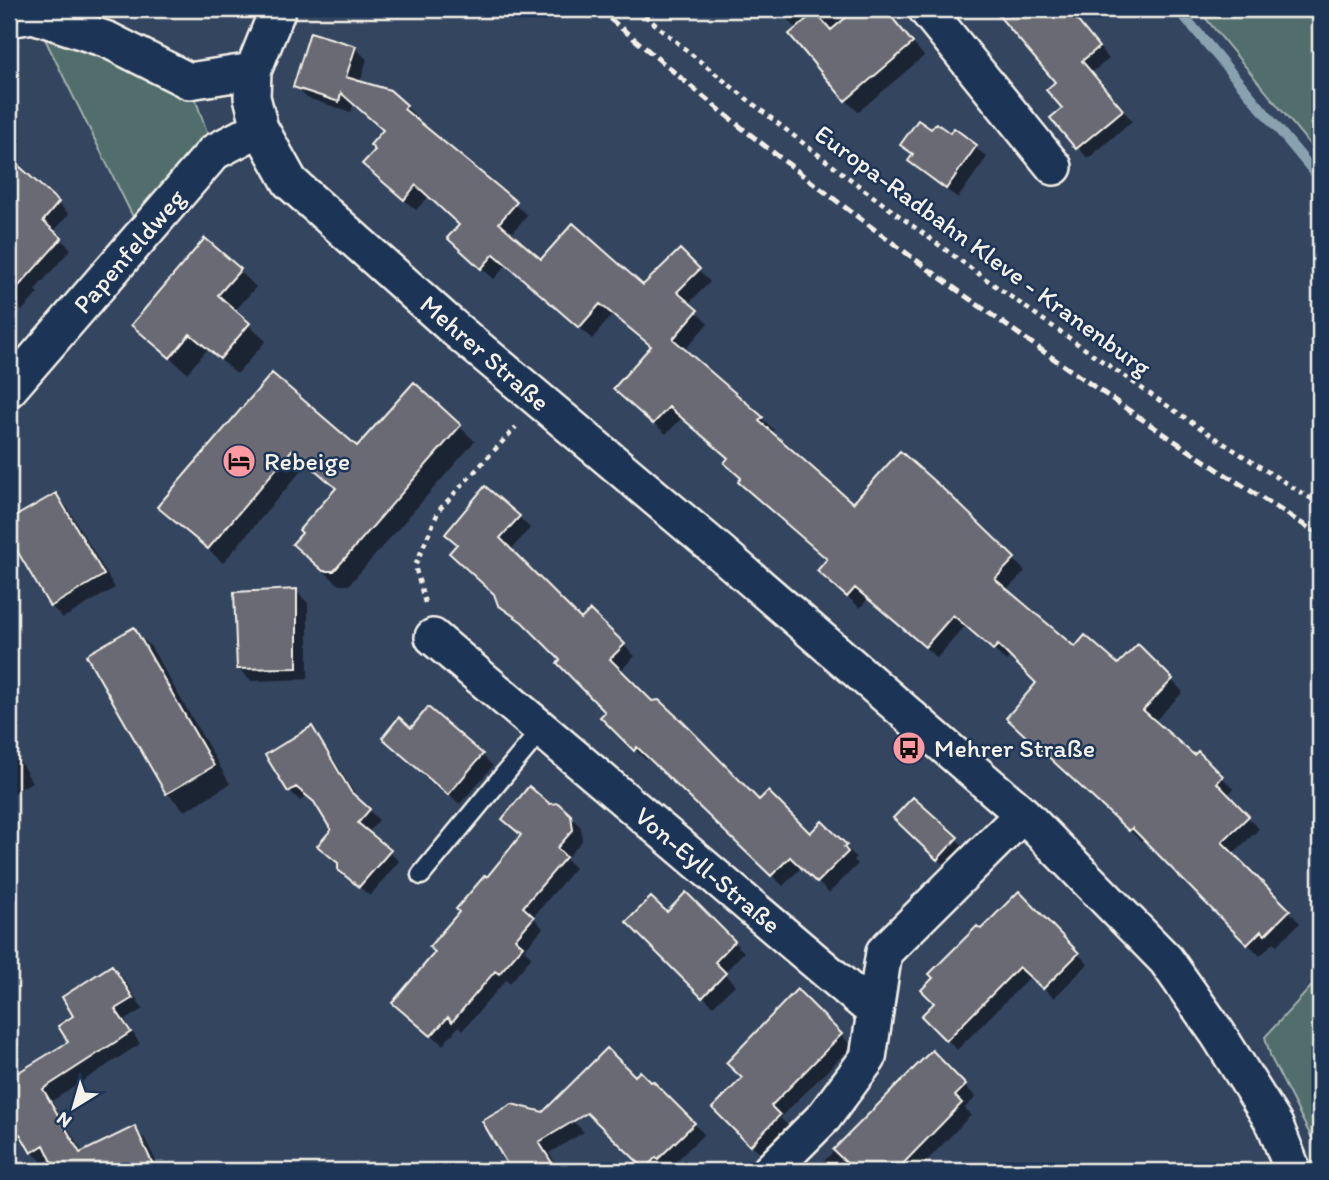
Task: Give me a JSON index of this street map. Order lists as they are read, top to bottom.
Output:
{
  "streets": {
    "street": ["Papenfeldweg", "Mehrer Straße", "Von-Eyll-Straße"],
    "path": ["Europa-Radbahn Kleve - Kranenburg"]
  },
  "crossings": [
    ["Papenfeldweg", "Mehrer Straße"]
  ],
  "places": {
    "hotel": ["Rebeige"],
    "bus stop": ["Mehrer Straße"]
  },
  "north": "bottom left"
}
